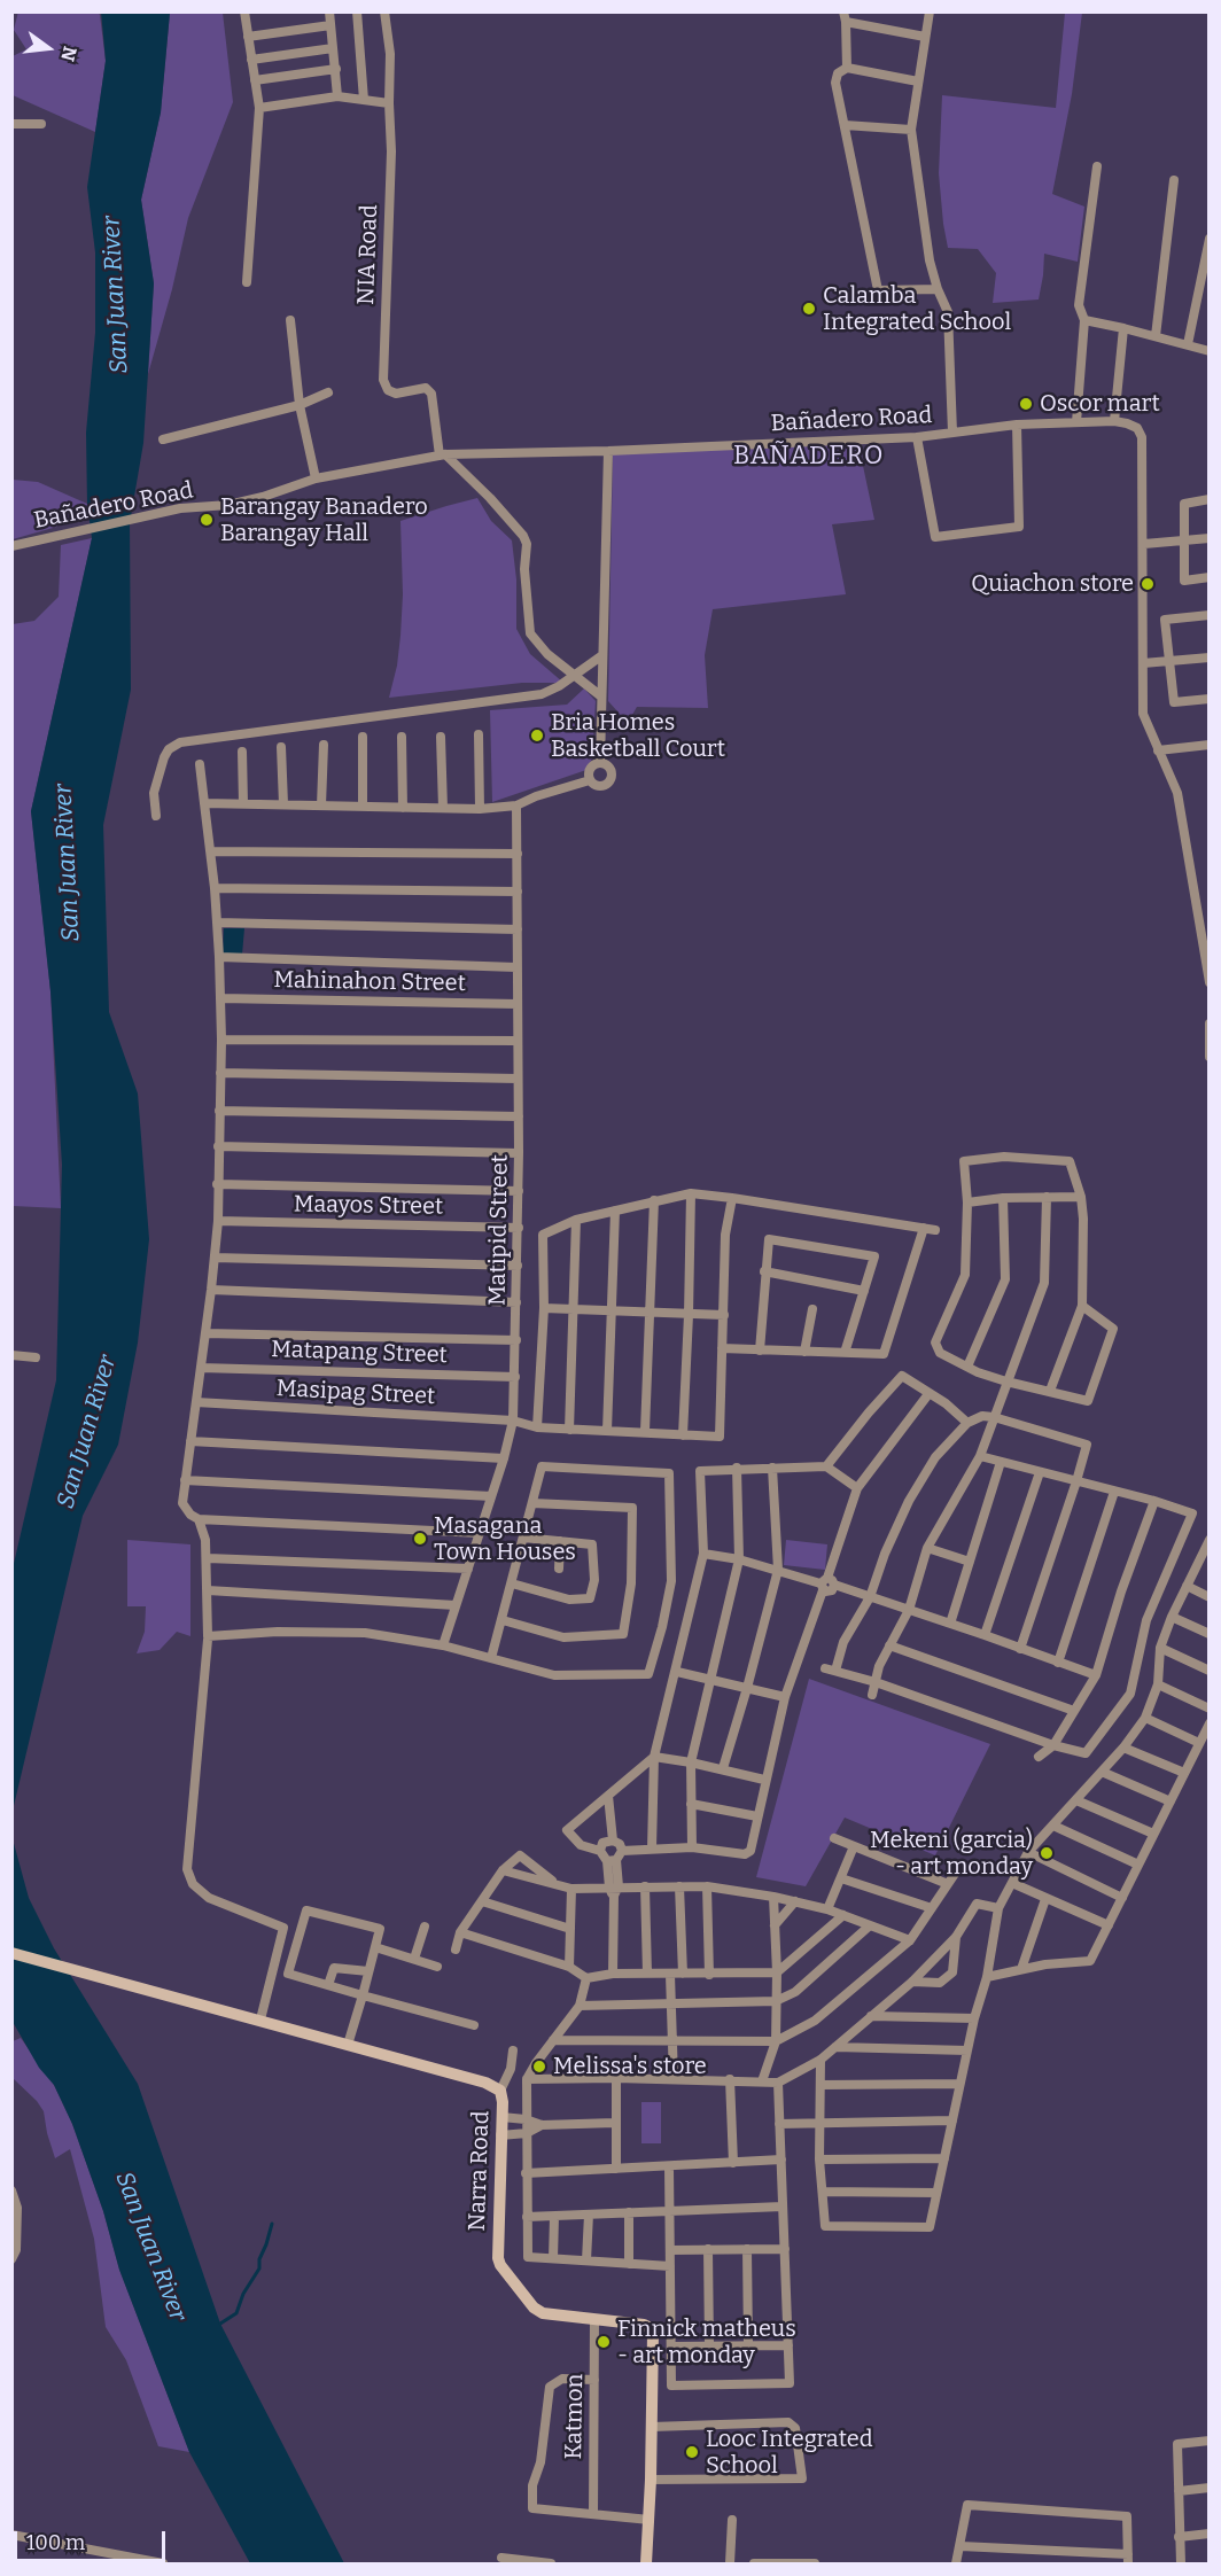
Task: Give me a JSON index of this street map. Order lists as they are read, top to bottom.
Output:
{
  "streets": {
    "main road": ["Narra Road"],
    "street": [
      "NIA Road",
      "Bañadero Road",
      "Mahinahon Street",
      "Maayos Street",
      "Matipid Street",
      "Matapang Street",
      "Masipag Street",
      "Katmon"
    ]
  },
  "crossings": [
    ["NIA Road", "Bañadero Road"],
    ["Mahinahon Street", "Matipid Street"],
    ["Maayos Street", "Matipid Street"],
    ["Matipid Street", "Matapang Street"],
    ["Matipid Street", "Masipag Street"],
    ["Narra Road", "Katmon"]
  ],
  "districts": ["BAÑADERO"],
  "water": ["San Juan River"],
  "places": [
    "Calamba Integrated School",
    "Oscor mart",
    "Barangay Banadero Barangay Hall",
    "Quiachon store",
    "Bria Homes Basketball Court",
    "Masagana Town Houses",
    "Mekeni (garcia) - art monday",
    "Melissa's store",
    "Finnick matheus - art monday",
    "Looc Integrated School"
  ],
  "scale_bar": "100 m",
  "north": "right"
}
